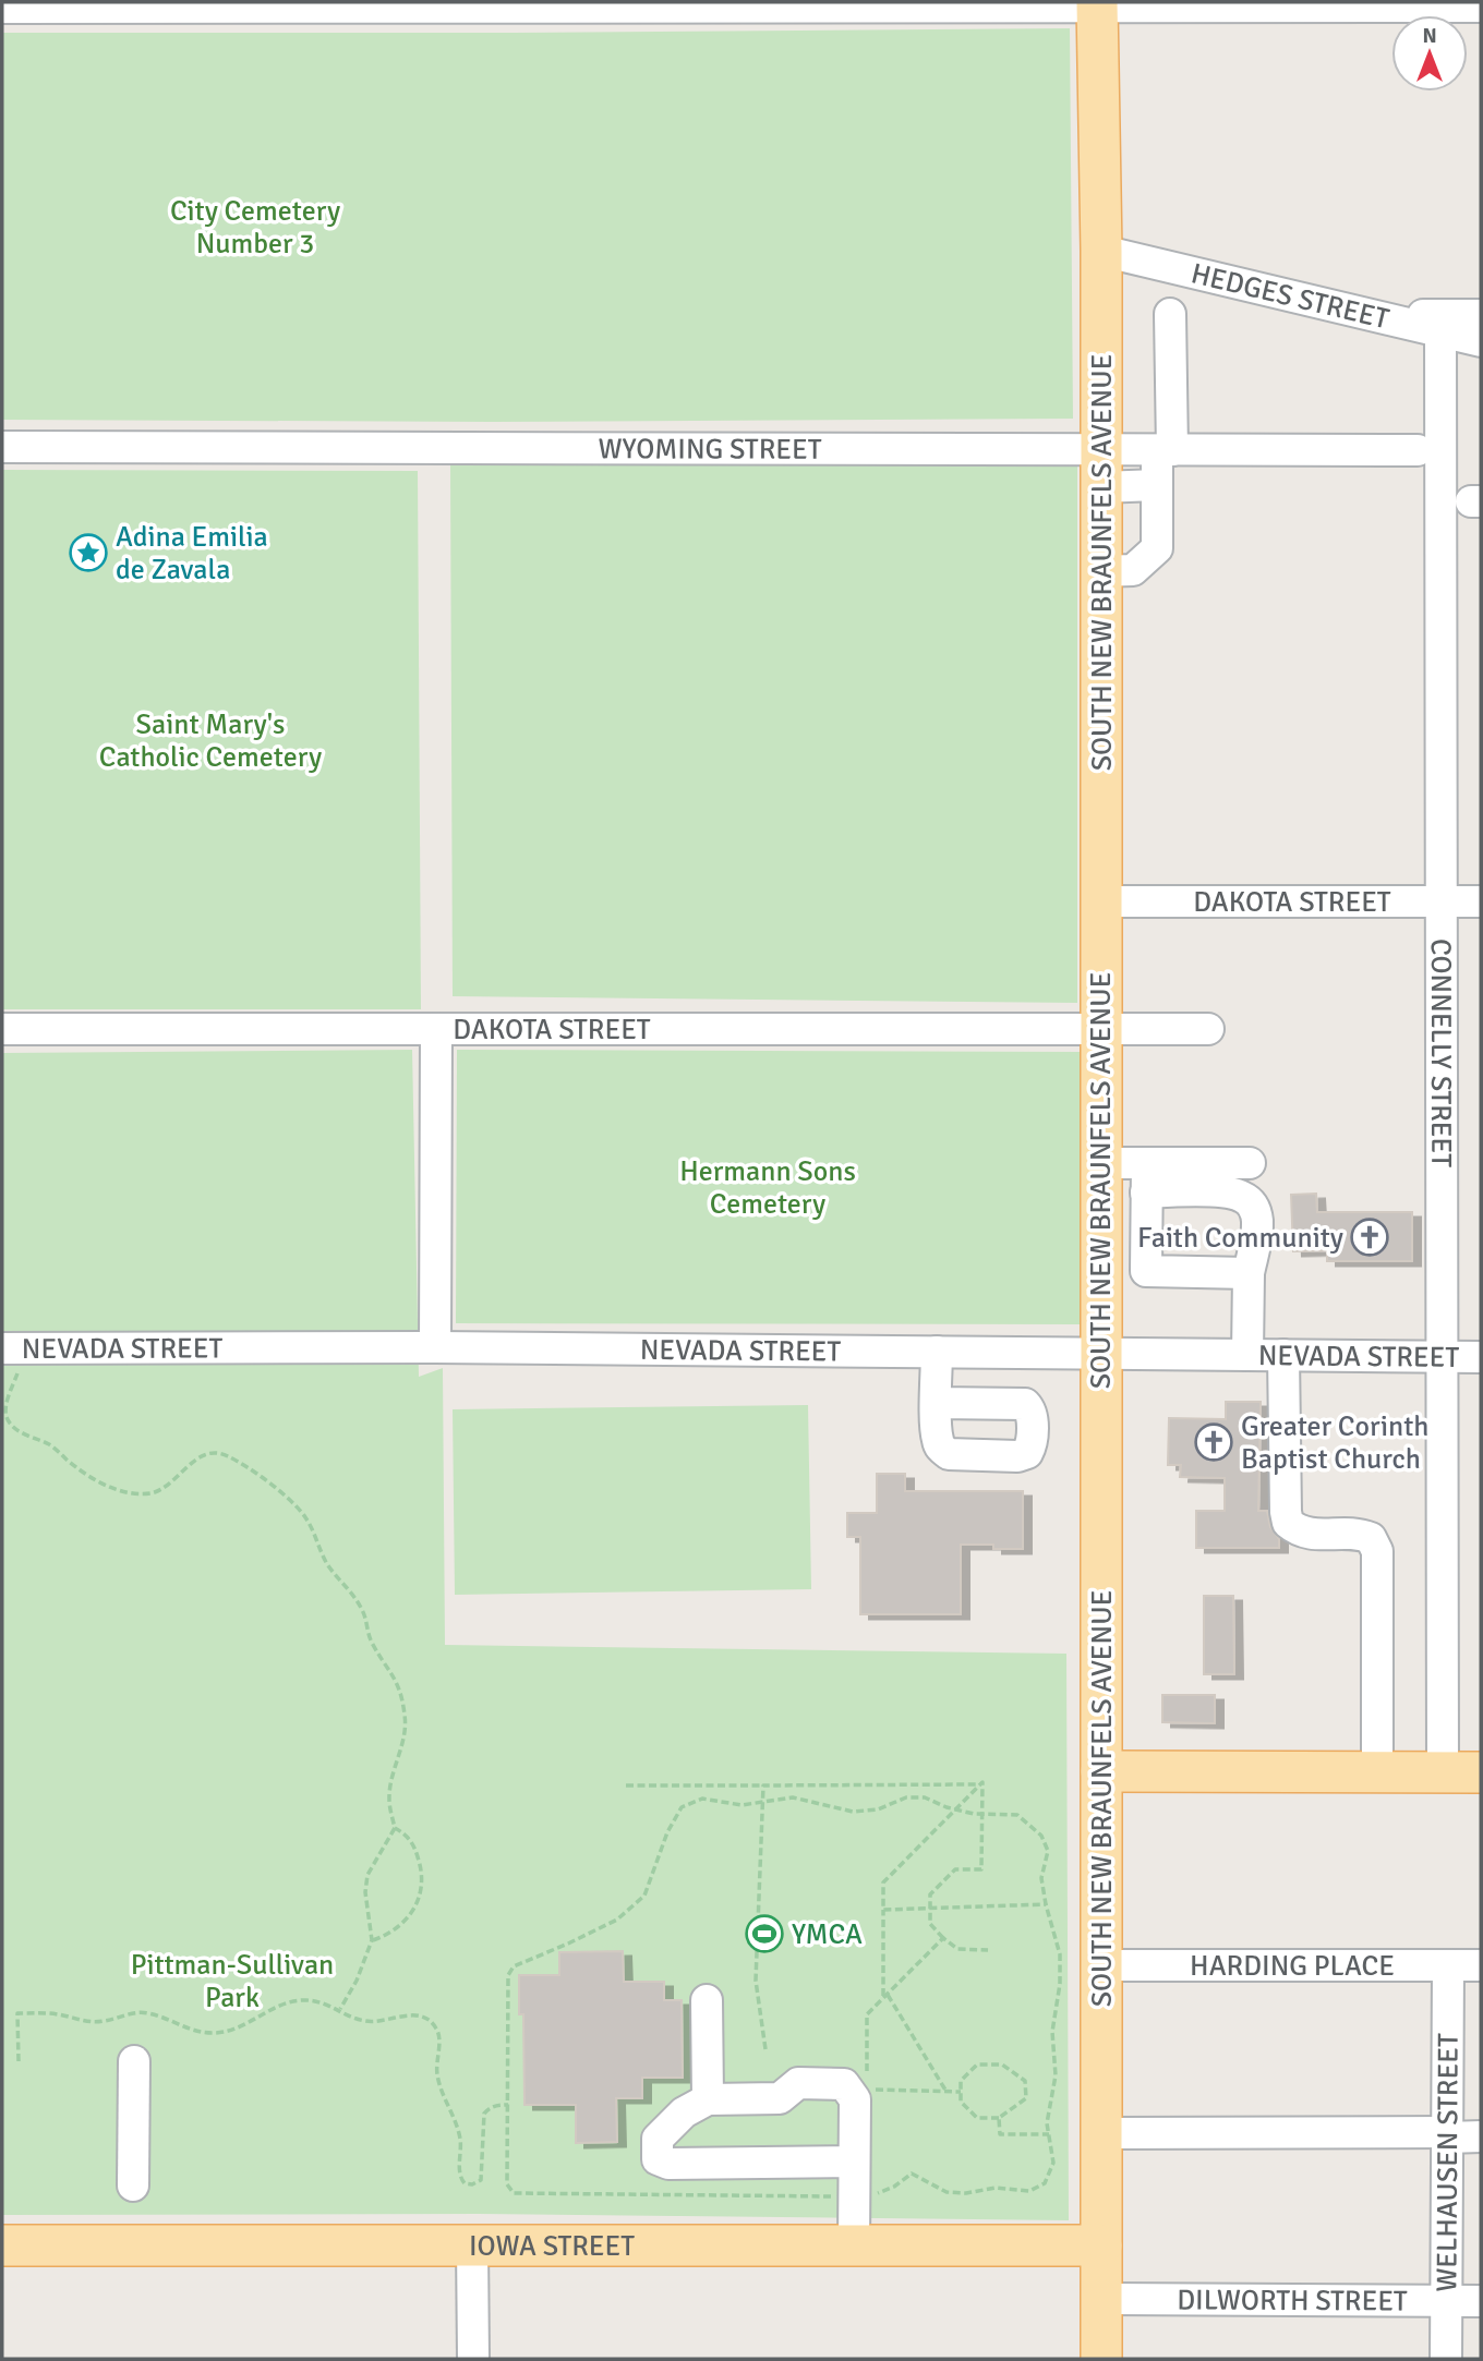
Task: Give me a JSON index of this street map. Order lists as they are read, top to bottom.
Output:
{
  "streets": {
    "main road": ["SOUTH NEW BRAUNFELS AVENUE", "IOWA STREET"],
    "street": [
      "HEDGES STREET",
      "WYOMING STREET",
      "DAKOTA STREET",
      "CONNELLY STREET",
      "NEVADA STREET",
      "HARDING PLACE",
      "WELHAUSEN STREET",
      "DILWORTH STREET"
    ]
  },
  "crossings": [
    ["HEDGES STREET", "SOUTH NEW BRAUNFELS AVENUE"],
    ["HEDGES STREET", "CONNELLY STREET"],
    ["WYOMING STREET", "SOUTH NEW BRAUNFELS AVENUE"],
    ["SOUTH NEW BRAUNFELS AVENUE", "DAKOTA STREET"],
    ["SOUTH NEW BRAUNFELS AVENUE", "NEVADA STREET"],
    ["SOUTH NEW BRAUNFELS AVENUE", "HARDING PLACE"],
    ["SOUTH NEW BRAUNFELS AVENUE", "IOWA STREET"],
    ["SOUTH NEW BRAUNFELS AVENUE", "DILWORTH STREET"],
    ["DAKOTA STREET", "CONNELLY STREET"],
    ["CONNELLY STREET", "NEVADA STREET"],
    ["HARDING PLACE", "WELHAUSEN STREET"],
    ["WELHAUSEN STREET", "DILWORTH STREET"]
  ],
  "parks": [
    "City Cemetery Number 3",
    "Saint Mary's Catholic Cemetery",
    "Hermann Sons Cemetery",
    "Pittman-Sullivan Park"
  ],
  "places": {
    "place": ["Adina Emilia de Zavala"],
    "church": ["Faith Community", "Greater Corinth Baptist Church"],
    "sports": ["YMCA"]
  },
  "north": "top"
}
